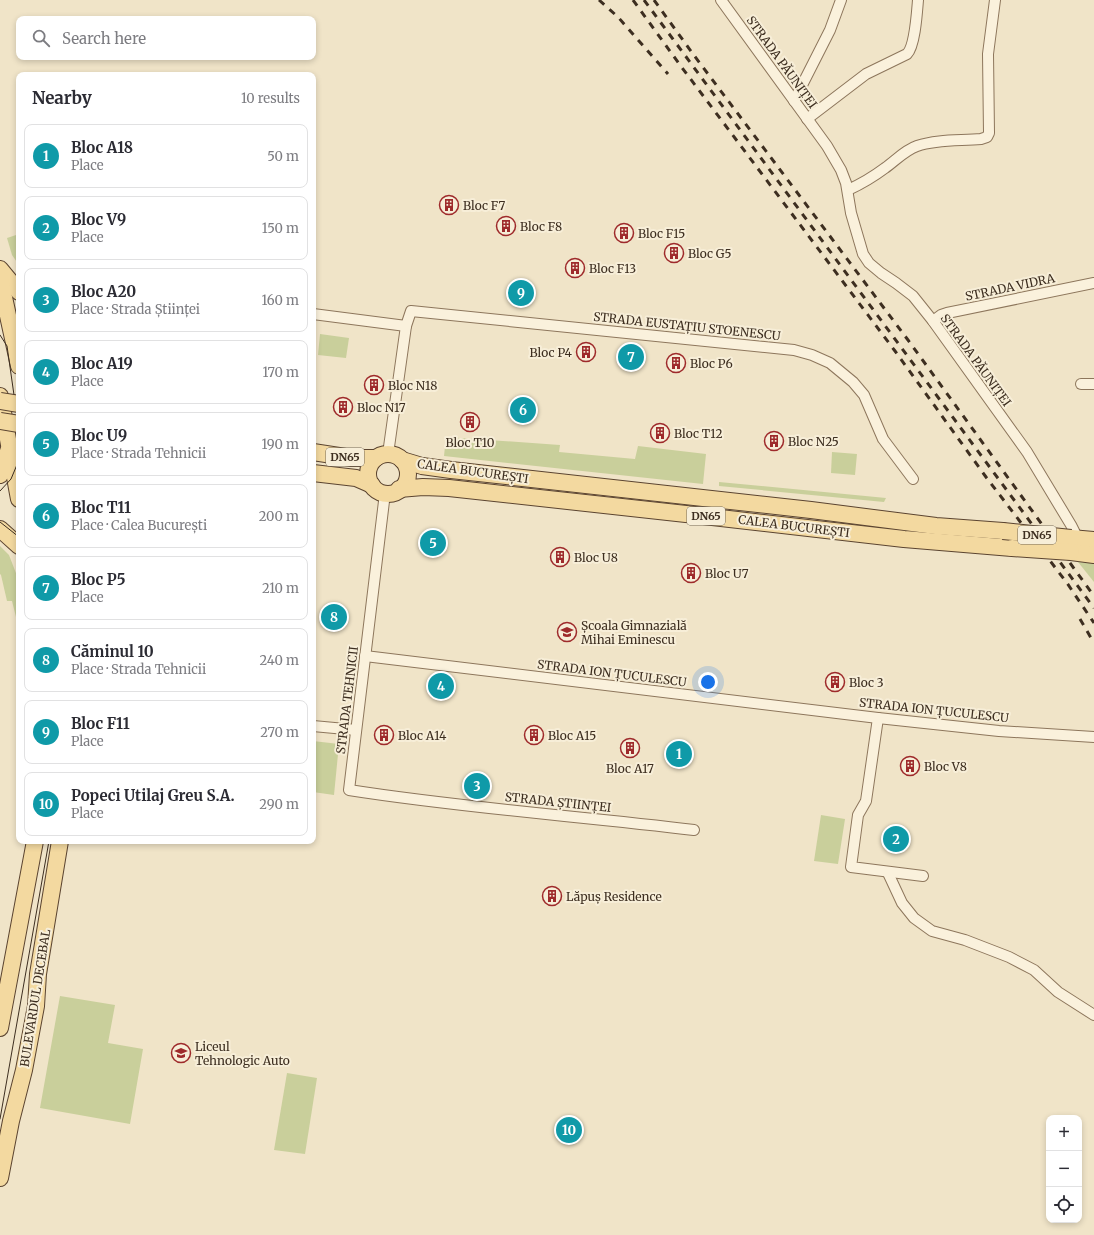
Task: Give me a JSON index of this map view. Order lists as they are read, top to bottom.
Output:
{
  "streets": {
    "main road": ["DN65", "CALEA BUCUREȘTI", "BULEVARDUL DECEBAL"],
    "street": [
      "STRADA PĂUNIȚEI",
      "STRADA VIDRA",
      "STRADA EUSTAȚIU STOENESCU",
      "STRADA ION ȚUCULESCU",
      "STRADA TEHNICII",
      "STRADA ȘTIINȚEI"
    ]
  },
  "crossings": [
    ["STRADA PĂUNIȚEI", "STRADA VIDRA"],
    ["STRADA PĂUNIȚEI", "CALEA BUCUREȘTI"],
    ["STRADA EUSTAȚIU STOENESCU", "CALEA BUCUREȘTI"],
    ["STRADA EUSTAȚIU STOENESCU", "STRADA TEHNICII"],
    ["CALEA BUCUREȘTI", "STRADA TEHNICII"],
    ["STRADA ION ȚUCULESCU", "STRADA TEHNICII"],
    ["STRADA TEHNICII", "STRADA ȘTIINȚEI"]
  ],
  "places": {
    "building": [
      "Bloc F7",
      "Bloc F8",
      "Bloc F15",
      "Bloc G5",
      "Bloc F13",
      "Bloc P4",
      "Bloc P6",
      "Bloc N18",
      "Bloc N17",
      "Bloc T10",
      "Bloc T12",
      "Bloc N25",
      "Bloc U8",
      "Bloc U7",
      "Bloc 3",
      "Bloc A14",
      "Bloc A15",
      "Bloc A17",
      "Bloc V8",
      "Lăpuș Residence"
    ],
    "school or university": ["Școala Gimnazială Mihai Eminescu", "Liceul Tehnologic Auto"]
  },
  "page": {
    "search": "Search here",
    "heading": ["Nearby", "10 results"],
    "list": [
      {
        "mark": "1",
        "name": "Bloc A18",
        "note": "Place",
        "value": "50 m"
      },
      {
        "mark": "2",
        "name": "Bloc V9",
        "note": "Place",
        "value": "150 m"
      },
      {
        "mark": "3",
        "name": "Bloc A20",
        "note": "Place · Strada Științei",
        "value": "160 m"
      },
      {
        "mark": "4",
        "name": "Bloc A19",
        "note": "Place",
        "value": "170 m"
      },
      {
        "mark": "5",
        "name": "Bloc U9",
        "note": "Place · Strada Tehnicii",
        "value": "190 m"
      },
      {
        "mark": "6",
        "name": "Bloc T11",
        "note": "Place · Calea București",
        "value": "200 m"
      },
      {
        "mark": "7",
        "name": "Bloc P5",
        "note": "Place",
        "value": "210 m"
      },
      {
        "mark": "8",
        "name": "Căminul 10",
        "note": "Place · Strada Tehnicii",
        "value": "240 m"
      },
      {
        "mark": "9",
        "name": "Bloc F11",
        "note": "Place",
        "value": "270 m"
      },
      {
        "mark": "10",
        "name": "Popeci Utilaj Greu S.A.",
        "note": "Place",
        "value": "290 m"
      }
    ],
    "pins": [
      "9",
      "7",
      "6",
      "5",
      "8",
      "4",
      "1",
      "3",
      "2",
      "10"
    ],
    "map_buttons": ["+", "−"]
  }
}
